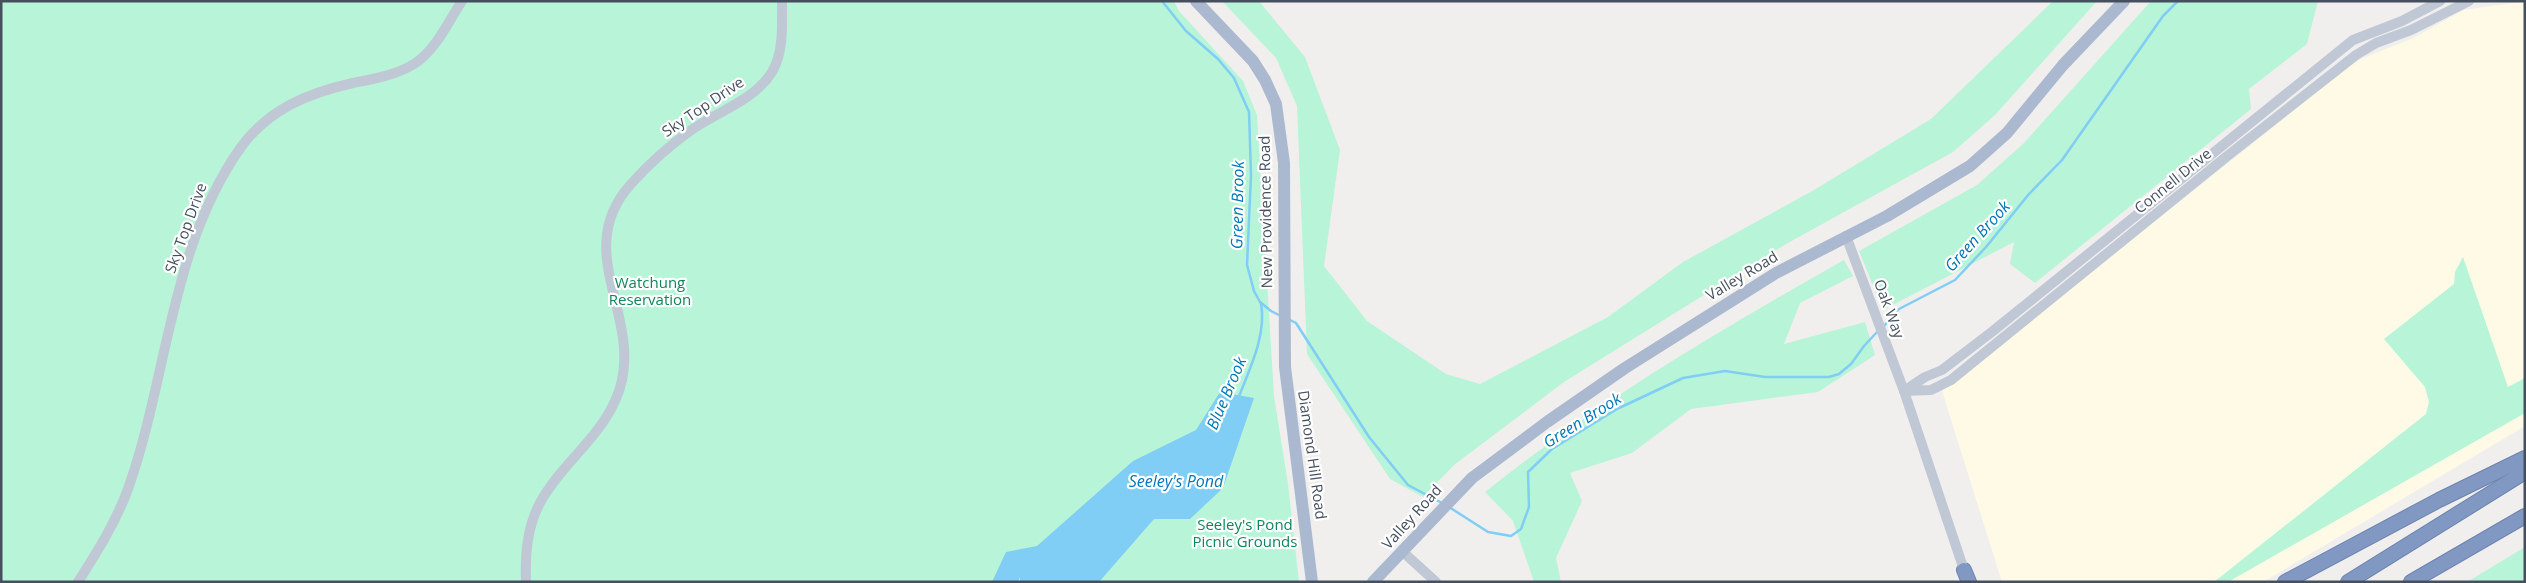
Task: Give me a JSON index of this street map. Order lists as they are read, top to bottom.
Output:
{
  "streets": {
    "main road": ["New Providence Road", "Valley Road", "Diamond Hill Road"],
    "street": ["Sky Top Drive", "Connell Drive", "Oak Way"]
  },
  "crossings": [
    ["Connell Drive", "Oak Way"],
    ["New Providence Road", "Diamond Hill Road"],
    ["Valley Road", "Oak Way"]
  ],
  "water": ["Green Brook", "Blue Brook", "Seeley's Pond"],
  "parks": ["Watchung Reservation", "Seeley's Pond Picnic Grounds"]
}
